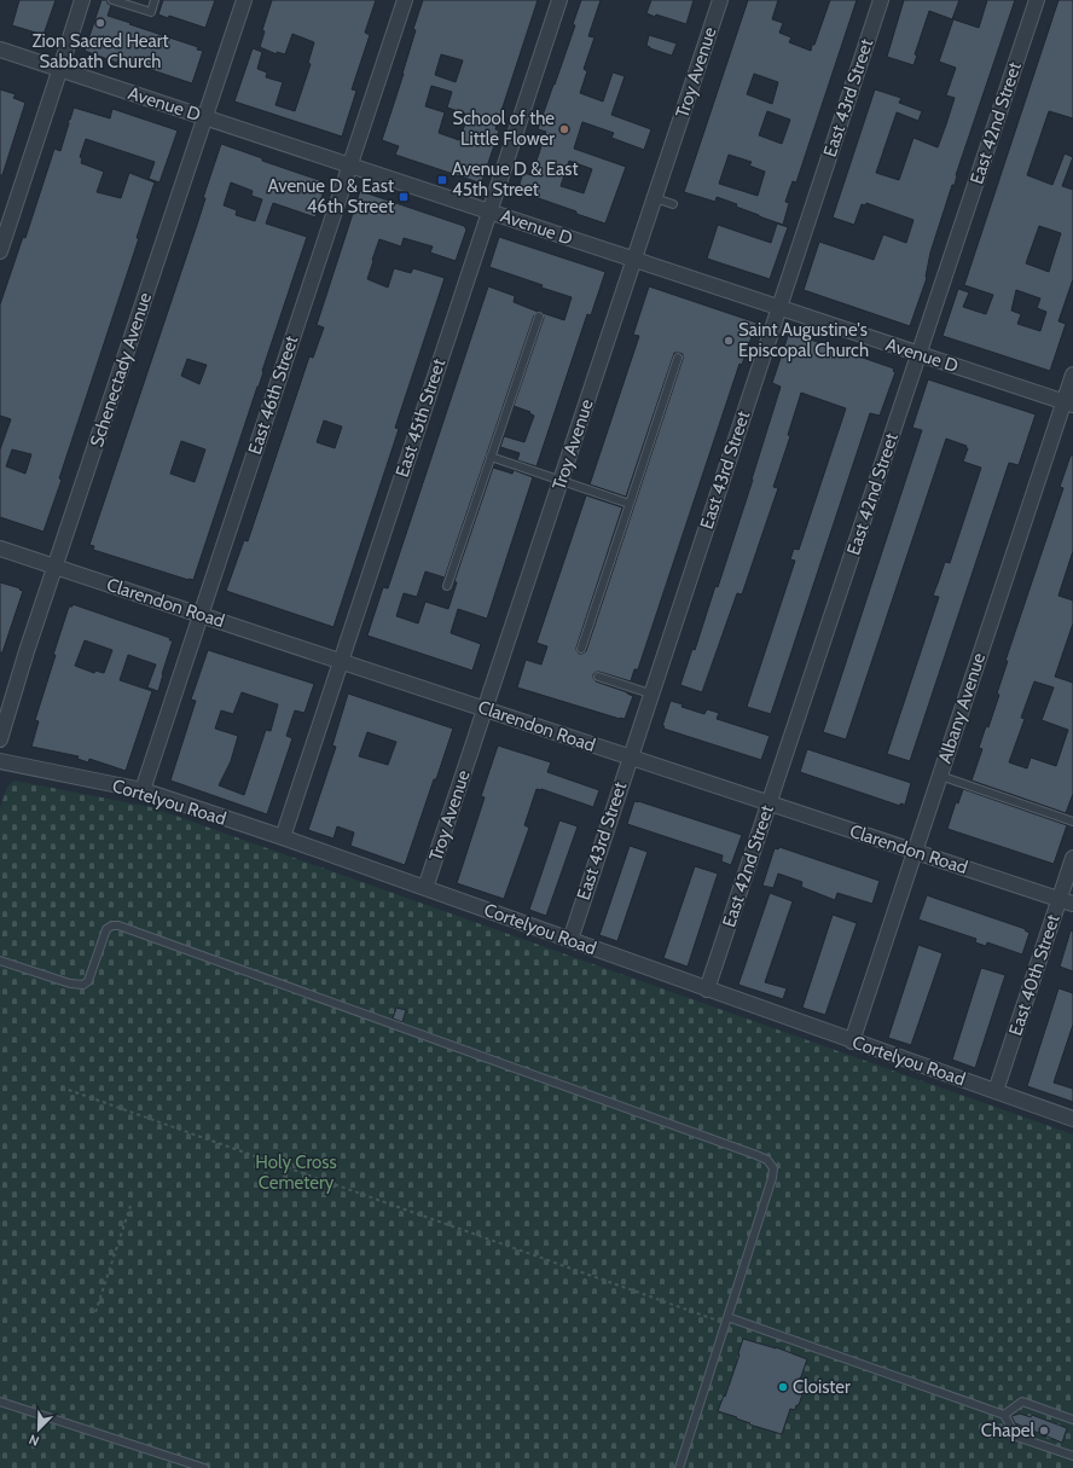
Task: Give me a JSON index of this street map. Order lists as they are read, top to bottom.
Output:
{
  "streets": {
    "street": [
      "Troy Avenue",
      "East 43rd Street",
      "Avenue D",
      "East 42nd Street",
      "Schenectady Avenue",
      "East 46th Street",
      "East 45th Street",
      "Clarendon Road",
      "Albany Avenue",
      "Cortelyou Road",
      "East 40th Street"
    ]
  },
  "crossings": [
    ["Troy Avenue", "Avenue D"],
    ["Troy Avenue", "Clarendon Road"],
    ["Troy Avenue", "Cortelyou Road"],
    ["East 43rd Street", "Avenue D"],
    ["East 43rd Street", "Clarendon Road"],
    ["East 43rd Street", "Cortelyou Road"],
    ["Avenue D", "East 42nd Street"],
    ["Avenue D", "Schenectady Avenue"],
    ["Avenue D", "East 46th Street"],
    ["Avenue D", "East 45th Street"],
    ["Avenue D", "Albany Avenue"],
    ["East 42nd Street", "Clarendon Road"],
    ["East 42nd Street", "Cortelyou Road"],
    ["Schenectady Avenue", "Clarendon Road"],
    ["East 46th Street", "Clarendon Road"],
    ["East 46th Street", "Cortelyou Road"],
    ["East 45th Street", "Clarendon Road"],
    ["East 45th Street", "Cortelyou Road"],
    ["Clarendon Road", "Albany Avenue"],
    ["Clarendon Road", "East 40th Street"],
    ["Albany Avenue", "Cortelyou Road"],
    ["Cortelyou Road", "East 40th Street"]
  ],
  "parks": ["Holy Cross Cemetery"],
  "places": {
    "other": [
      "Zion Sacred Heart Sabbath Church",
      "School of the Little Flower",
      "Saint Augustine's Episcopal Church",
      "Cloister",
      "Chapel"
    ],
    "transit": ["Avenue D & East 45th Street", "Avenue D & East 46th Street"]
  },
  "north": "bottom left"
}
